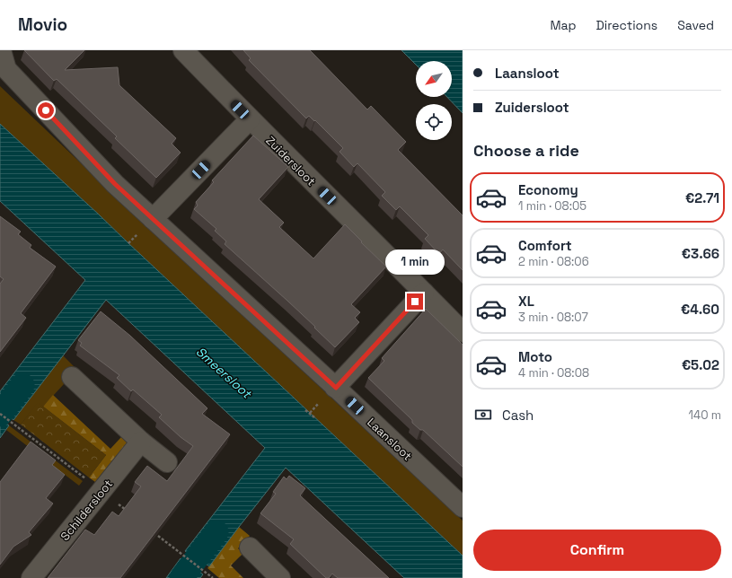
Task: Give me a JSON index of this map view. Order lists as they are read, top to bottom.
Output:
{
  "streets": {
    "street": ["Zuidersloot", "Laansloot", "Schildersloot"]
  },
  "water": ["Smeersloot"],
  "north": "bottom left",
  "page": {
    "header": "Movio",
    "nav": ["Map", "Directions", "Saved"],
    "banner": ["Laansloot", "Zuidersloot"],
    "heading": "Choose a ride",
    "list": [
      {
        "name": "Economy",
        "note": "1 min · 08:05",
        "value": "€2.71"
      },
      {
        "name": "Comfort",
        "note": "2 min · 08:06",
        "value": "€3.66"
      },
      {
        "name": "XL",
        "note": "3 min · 08:07",
        "value": "€4.60"
      },
      {
        "name": "Moto",
        "note": "4 min · 08:08",
        "value": "€5.02"
      }
    ],
    "bubble": "1 min",
    "pay": ["Cash", "140 m"],
    "buttons": "Confirm"
  }
}
